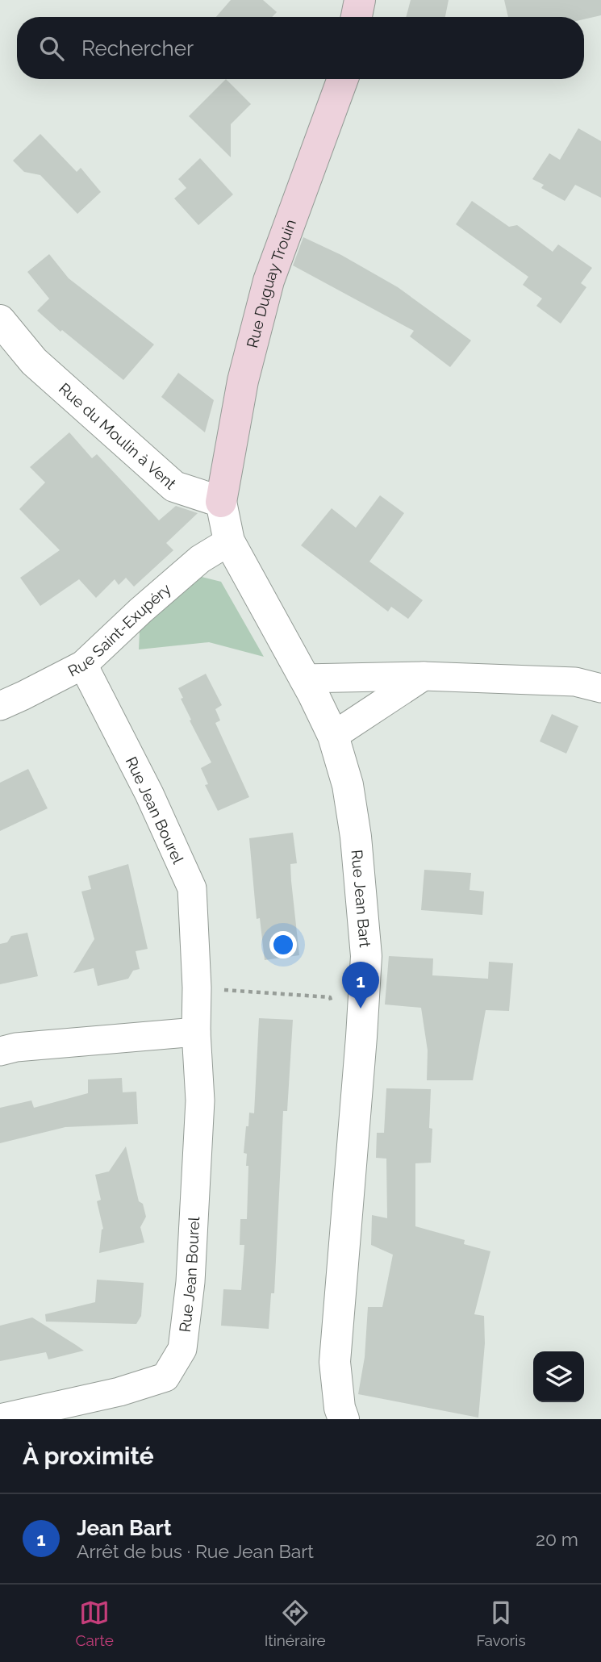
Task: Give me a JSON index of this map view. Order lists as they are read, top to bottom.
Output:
{
  "streets": {
    "main road": ["Rue Duguay Trouin"],
    "street": [
      "Rue du Moulin à Vent",
      "Rue Saint-Exupéry",
      "Rue Jean Bourel",
      "Rue Jean Bart"
    ]
  },
  "crossings": [
    ["Rue Duguay Trouin", "Rue du Moulin à Vent"],
    ["Rue Saint-Exupéry", "Rue Jean Bourel"],
    ["Rue Saint-Exupéry", "Rue Jean Bart"]
  ],
  "page": {
    "search": "Rechercher",
    "pins": "1",
    "heading": "À proximité",
    "list": [
      {
        "mark": "1",
        "name": "Jean Bart",
        "note": "Arrêt de bus · Rue Jean Bart",
        "value": "20 m"
      }
    ],
    "nav": ["Carte", "Itinéraire", "Favoris"]
  }
}
